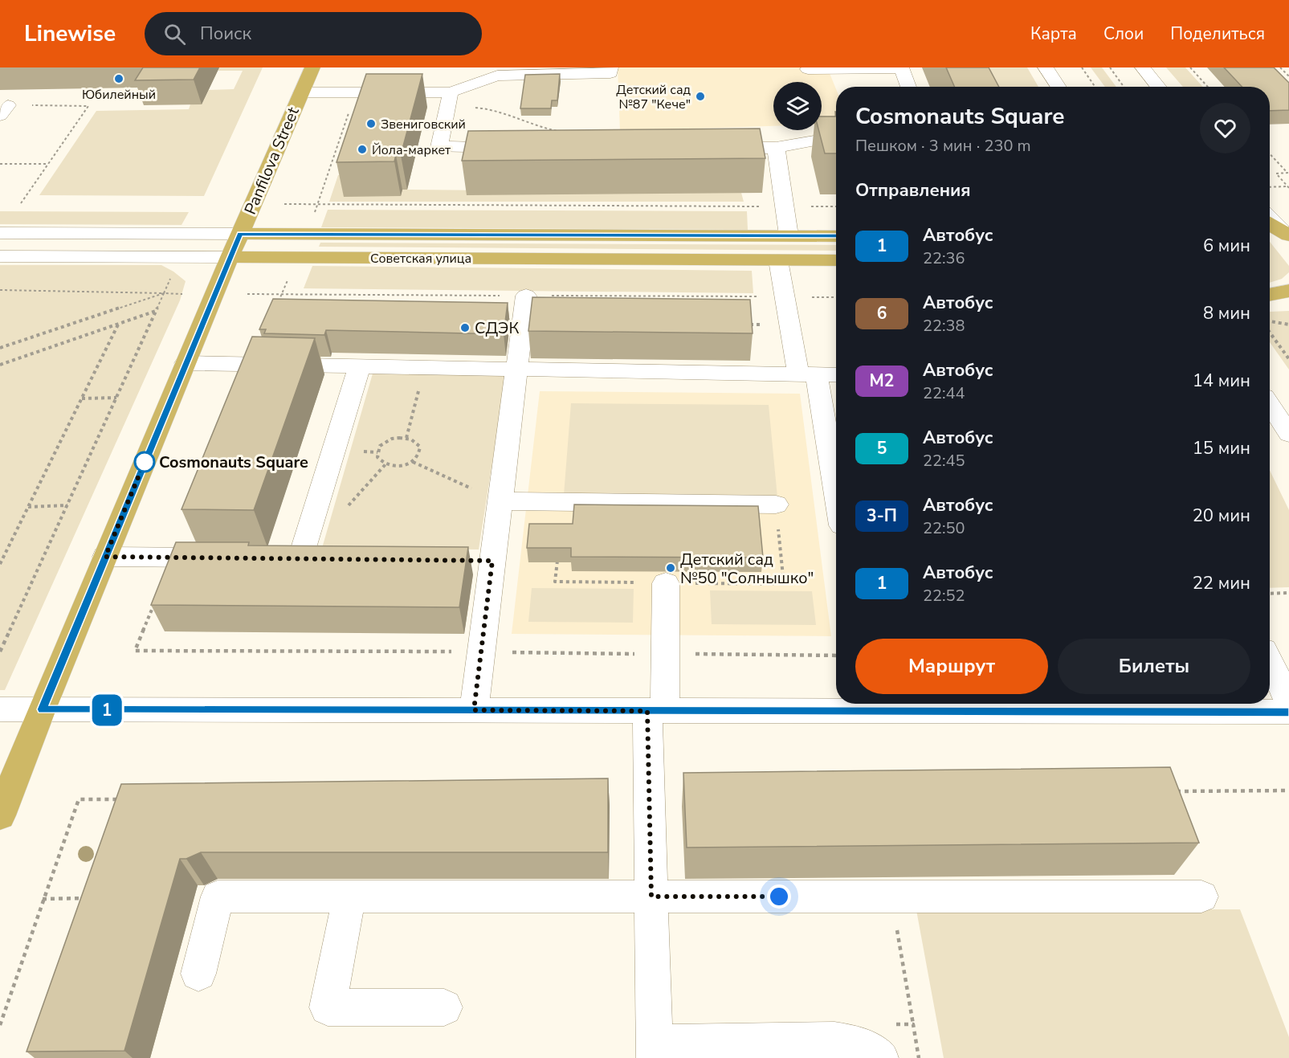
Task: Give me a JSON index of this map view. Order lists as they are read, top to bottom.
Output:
{
  "streets": {
    "main road": ["Panfilova Street", "Советская улица"]
  },
  "crossings": [
    ["Panfilova Street", "Советская улица"]
  ],
  "places": [
    "Юбилейный",
    "Детский сад №87 \"Кече\"",
    "Звениговский",
    "Йола-маркет",
    "СДЭК",
    "Cosmonauts Square",
    "Детский сад №50 \"Солнышко\""
  ],
  "lines": ["bus line 1"],
  "page": {
    "header": "Linewise",
    "search": "Поиск",
    "nav": ["Карта", "Слои", "Поделиться"],
    "on_map": "1",
    "heading": [
      ["Cosmonauts Square", "Пешком · 3 мин · 230 m"],
      "Отправления"
    ],
    "list": [
      {
        "mark": "1",
        "name": "Автобус",
        "note": "22:36",
        "value": "6 мин"
      },
      {
        "mark": "6",
        "name": "Автобус",
        "note": "22:38",
        "value": "8 мин"
      },
      {
        "mark": "М2",
        "name": "Автобус",
        "note": "22:44",
        "value": "14 мин"
      },
      {
        "mark": "5",
        "name": "Автобус",
        "note": "22:45",
        "value": "15 мин"
      },
      {
        "mark": "3-П",
        "name": "Автобус",
        "note": "22:50",
        "value": "20 мин"
      },
      {
        "mark": "1",
        "name": "Автобус",
        "note": "22:52",
        "value": "22 мин"
      }
    ],
    "buttons": ["Маршрут", "Билеты"]
  }
}
